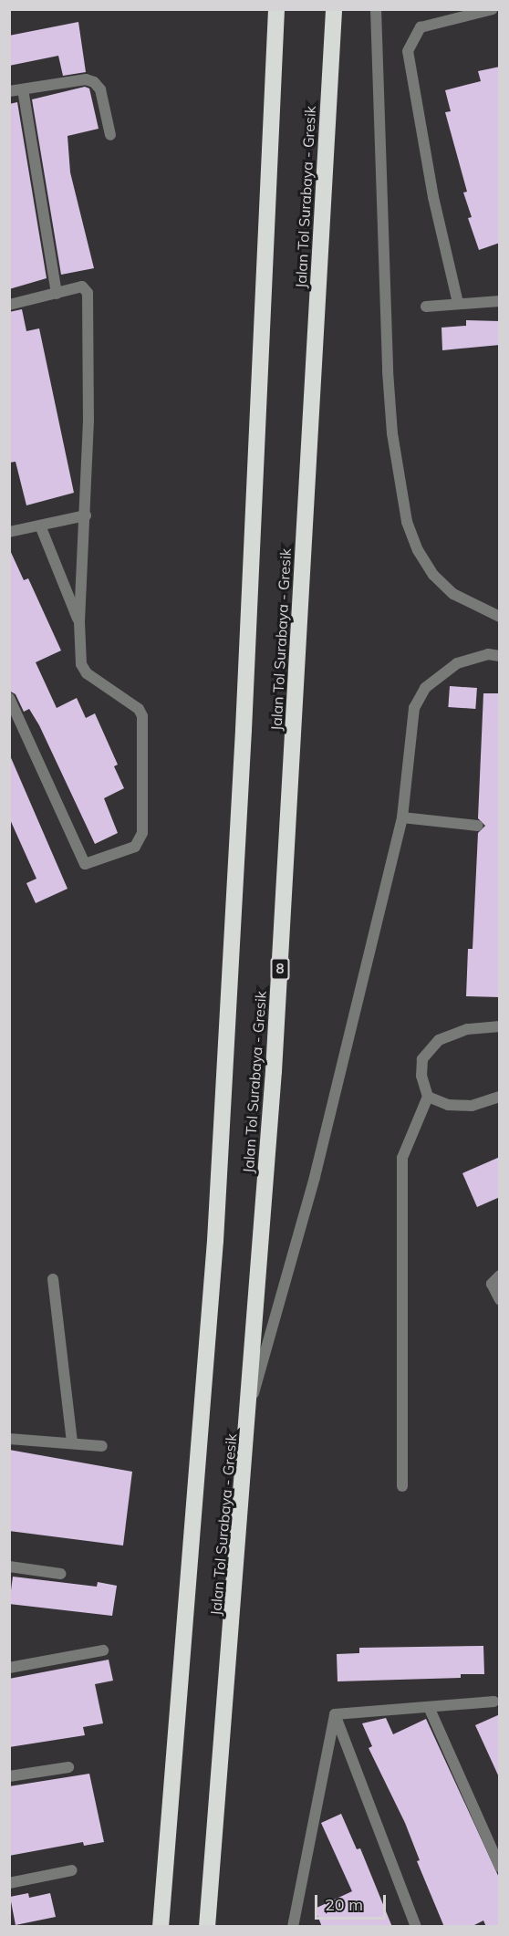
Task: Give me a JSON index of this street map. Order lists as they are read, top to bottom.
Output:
{
  "streets": {
    "highway": ["Jalan Tol Surabaya - Gresik", "8"]
  },
  "scale_bar": "20 m"
}
